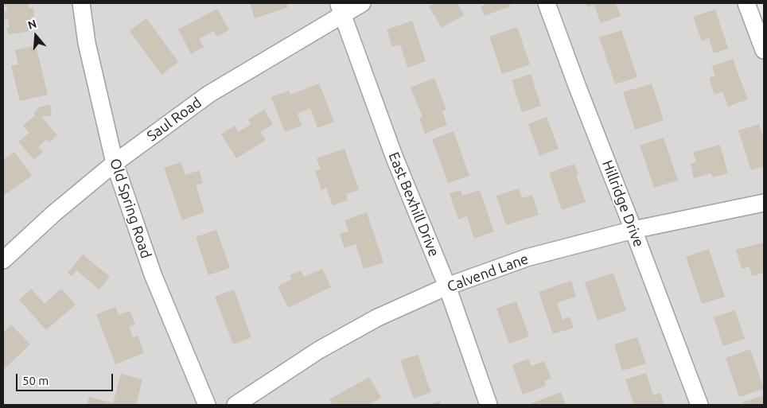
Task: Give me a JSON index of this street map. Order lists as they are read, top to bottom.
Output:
{
  "streets": {
    "street": [
      "Saul Road",
      "Hillridge Drive",
      "East Bexhill Drive",
      "Old Spring Road",
      "Calvend Lane"
    ]
  },
  "crossings": [
    ["Saul Road", "East Bexhill Drive"],
    ["Saul Road", "Old Spring Road"],
    ["Hillridge Drive", "Calvend Lane"],
    ["East Bexhill Drive", "Calvend Lane"]
  ],
  "scale_bar": "50 m",
  "north": "top"
}
